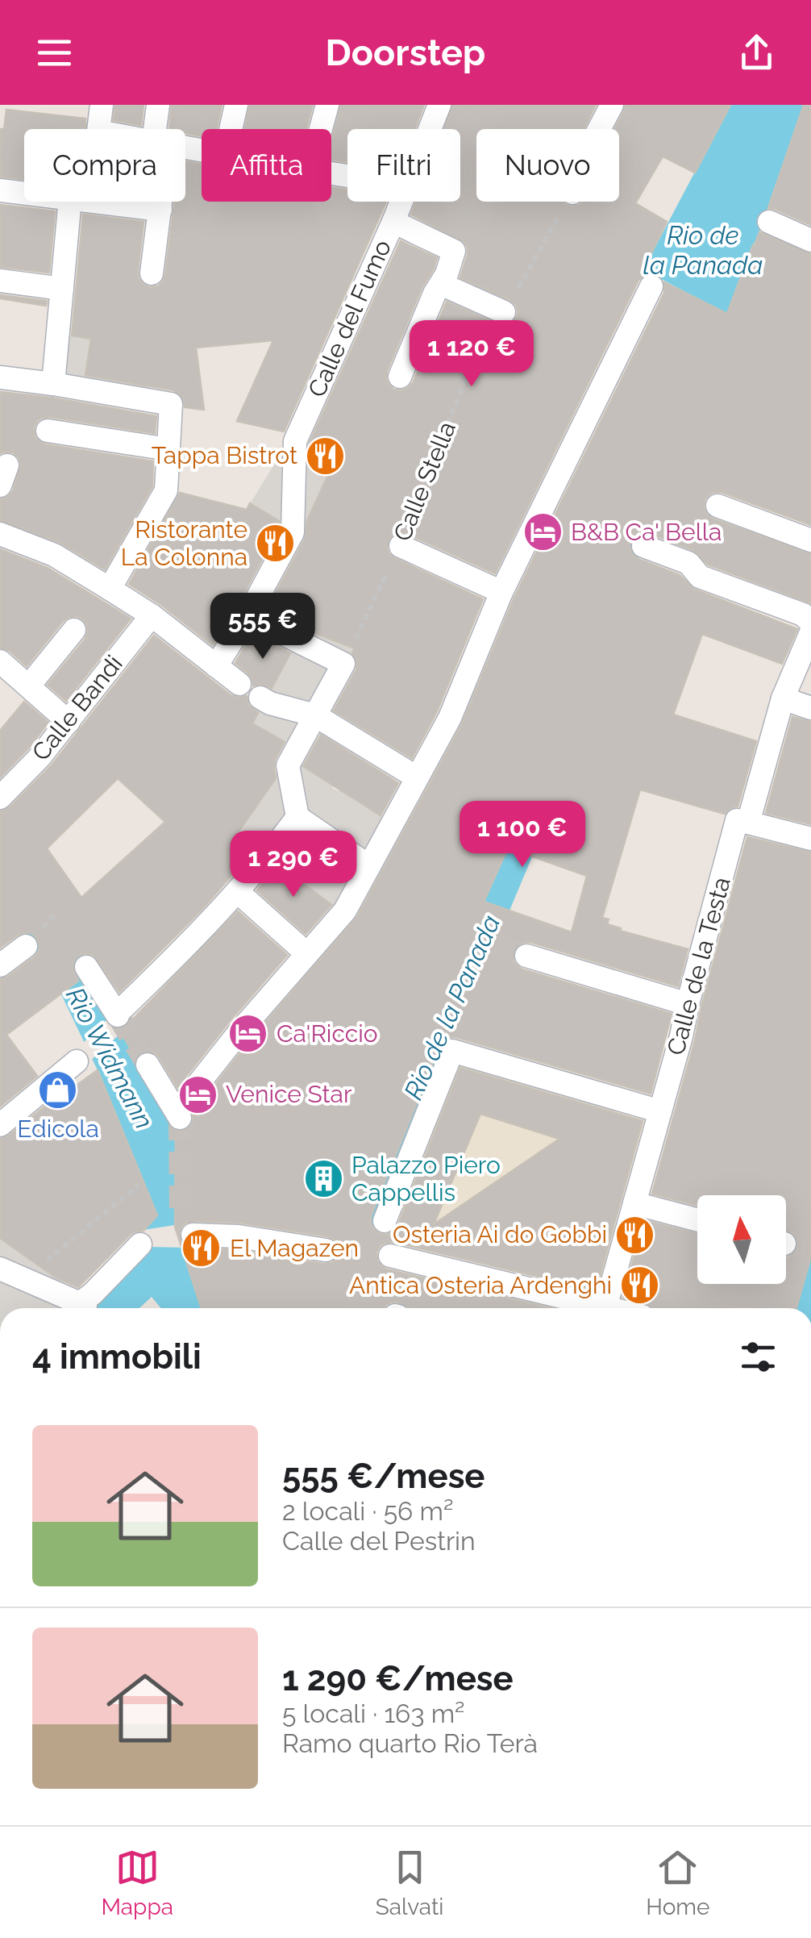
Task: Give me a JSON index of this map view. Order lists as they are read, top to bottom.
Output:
{
  "streets": {
    "street": ["Calle del Fumo", "Calle Bandi", "Calle de la Testa"],
    "path": ["Calle Stella"]
  },
  "water": ["Rio de la Panada", "Rio Widmann"],
  "places": {
    "restaurant": [
      "Tappa Bistrot",
      "Ristorante La Colonna",
      "Osteria Ai do Gobbi",
      "El Magazen",
      "Antica Osteria Ardenghi"
    ],
    "hotel": ["B&B Ca' Bella", "Ca'Riccio", "Venice Star"],
    "shop": ["Edicola"],
    "building": ["Palazzo Piero Cappellis"]
  },
  "north": "top",
  "page": {
    "header": "Doorstep",
    "chip": [
      "Compra",
      "Affitta",
      "Filtri",
      "Nuovo"
    ],
    "price": [
      "1 120 €",
      "555 €",
      "1 100 €",
      "1 290 €"
    ],
    "heading": "4 immobili",
    "list": [
      {
        "name": "555 €/mese",
        "note": "2 locali · 56 m² · Calle del Pestrin"
      },
      {
        "name": "1 290 €/mese",
        "note": "5 locali · 163 m² · Ramo quarto Rio Terà"
      }
    ],
    "tabs": ["Mappa", "Salvati", "Home"]
  }
}
